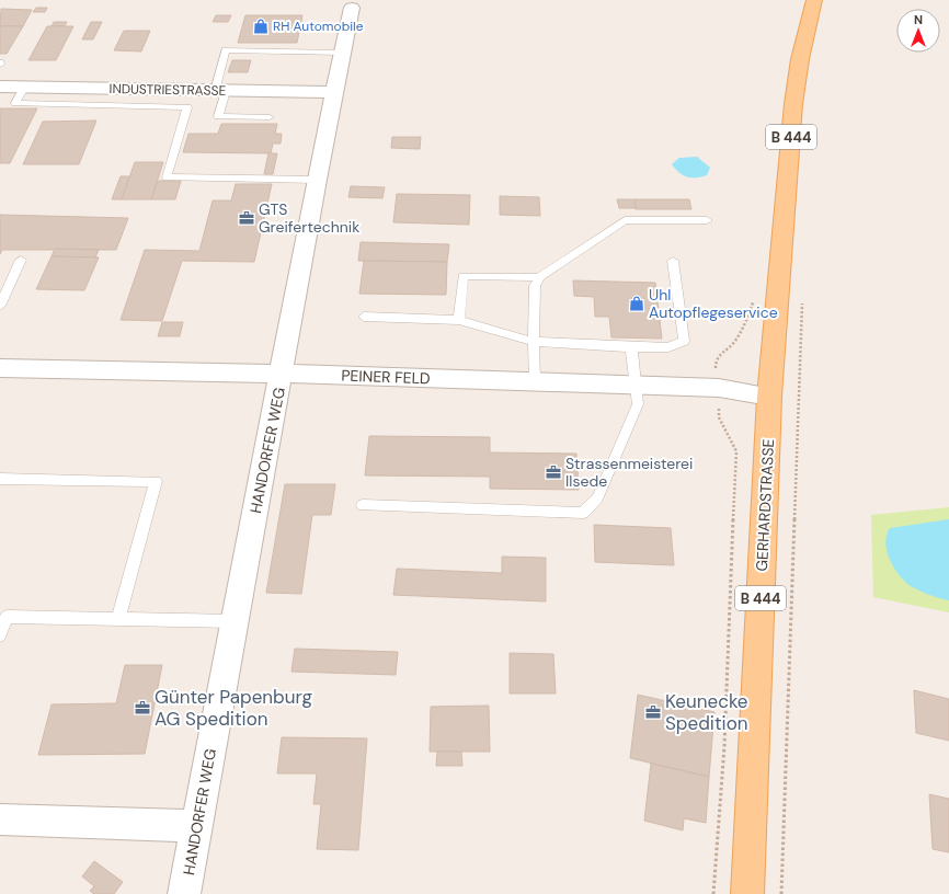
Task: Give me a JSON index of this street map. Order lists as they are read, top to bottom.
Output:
{
  "streets": {
    "main road": ["B 444", "GERHARDSTRASSE"],
    "street": ["INDUSTRIESTRASSE", "PEINER FELD", "HANDORFER WEG"]
  },
  "crossings": [
    ["INDUSTRIESTRASSE", "HANDORFER WEG"],
    ["PEINER FELD", "HANDORFER WEG"],
    ["PEINER FELD", "GERHARDSTRASSE"]
  ],
  "places": {
    "shop": ["RH Automobile", "Uhl Autopflegeservice"],
    "office": [
      "GTS Greifertechnik",
      "Strassenmeisterei Ilsede",
      "Günter Papenburg AG Spedition",
      "Keunecke Spedition"
    ]
  },
  "north": "top"
}
